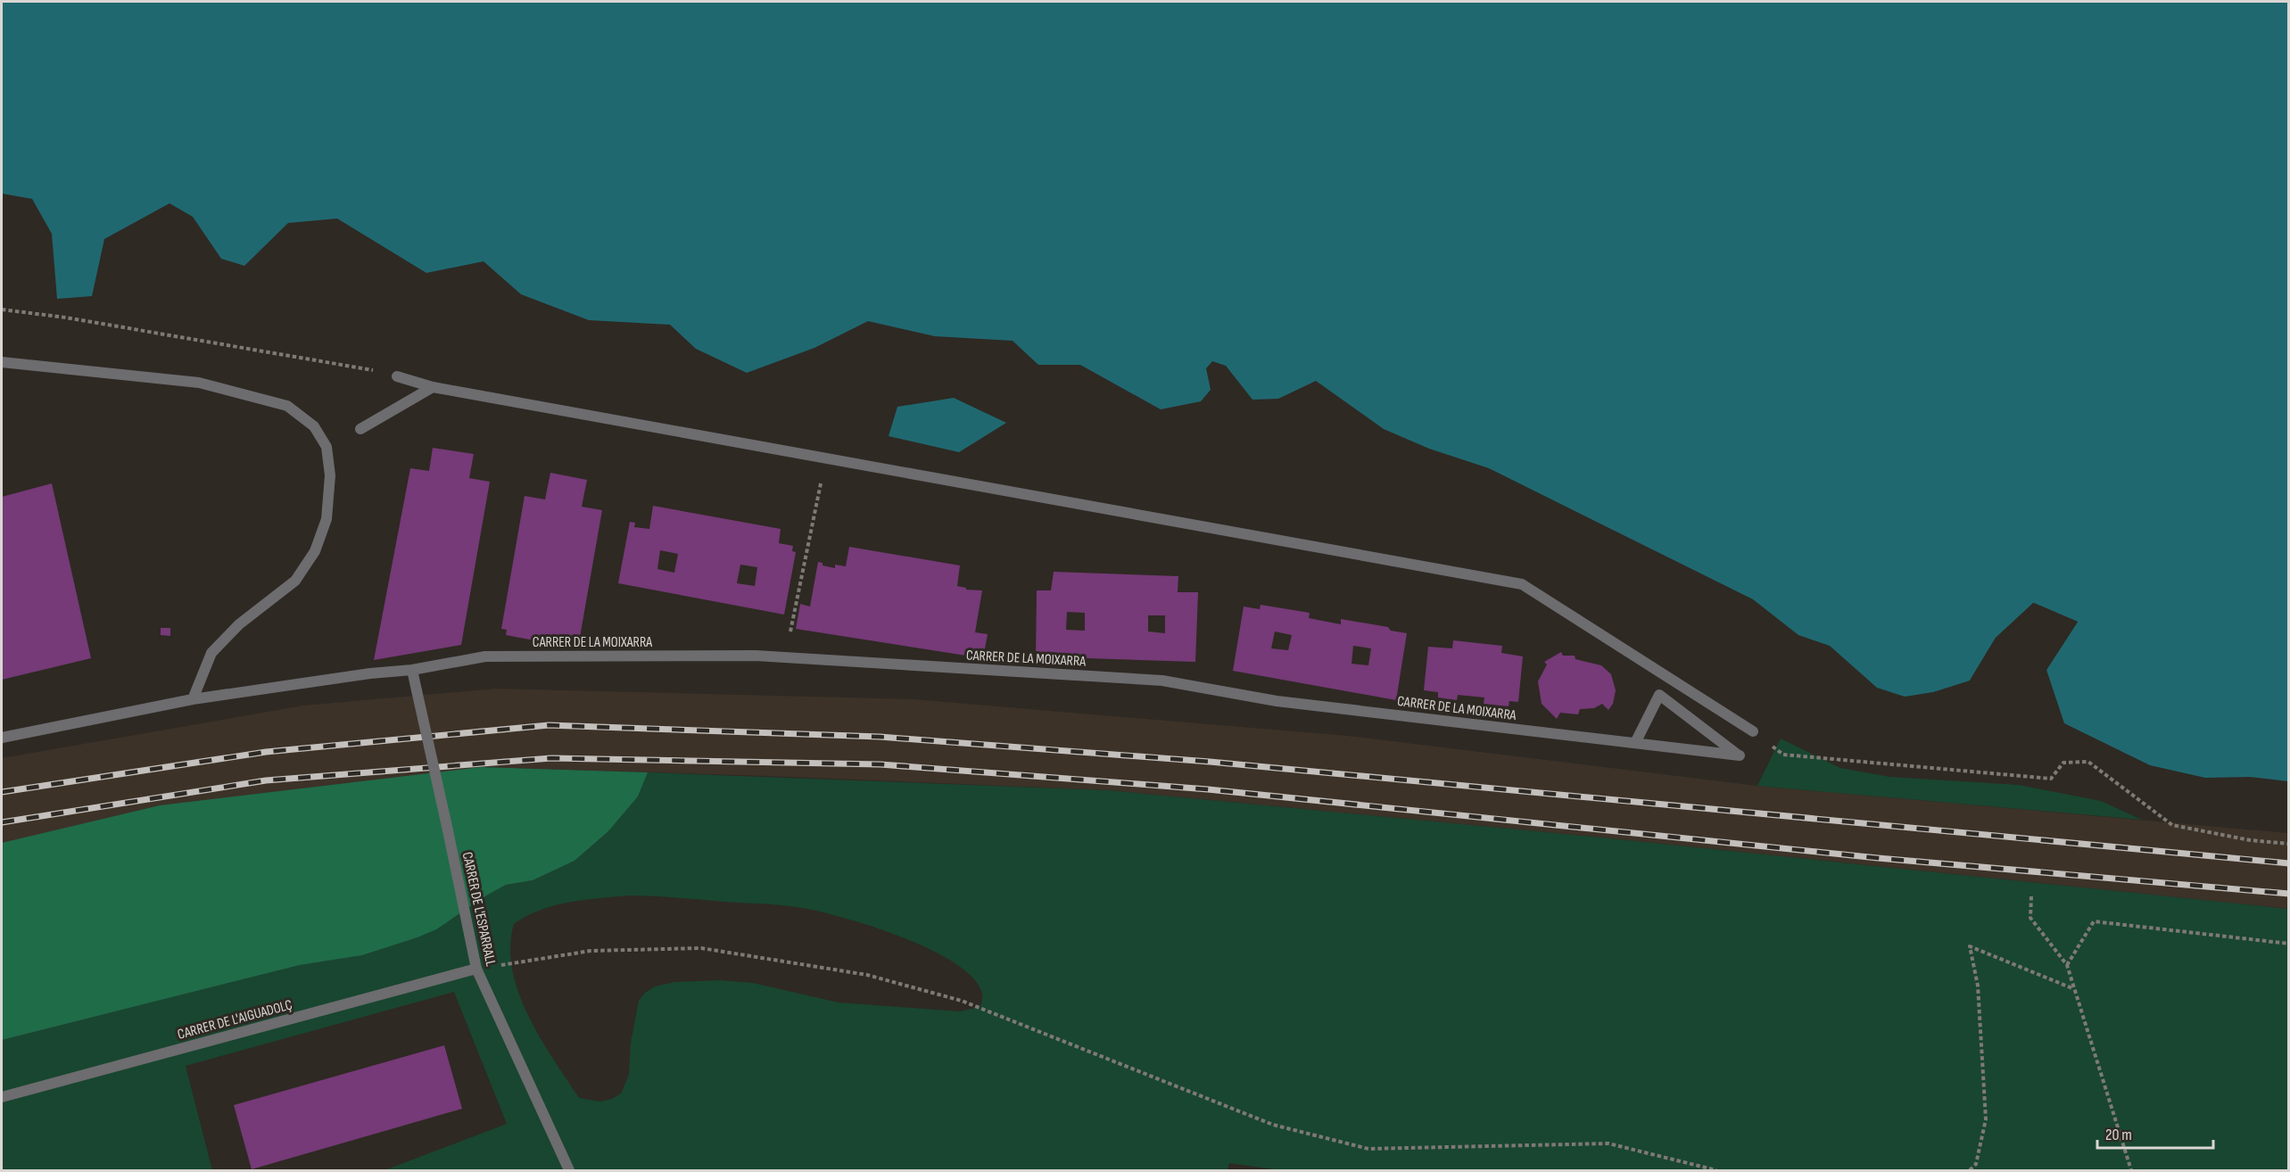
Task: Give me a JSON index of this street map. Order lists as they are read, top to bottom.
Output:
{
  "streets": {
    "street": ["CARRER DE LA MOIXARRA", "CARRER DE L'ESPARRALL", "CARRER DE L'AIGUADOLÇ"]
  },
  "crossings": [
    ["CARRER DE LA MOIXARRA", "CARRER DE L'ESPARRALL"],
    ["CARRER DE L'ESPARRALL", "CARRER DE L'AIGUADOLÇ"]
  ],
  "scale_bar": "20 m"
}
